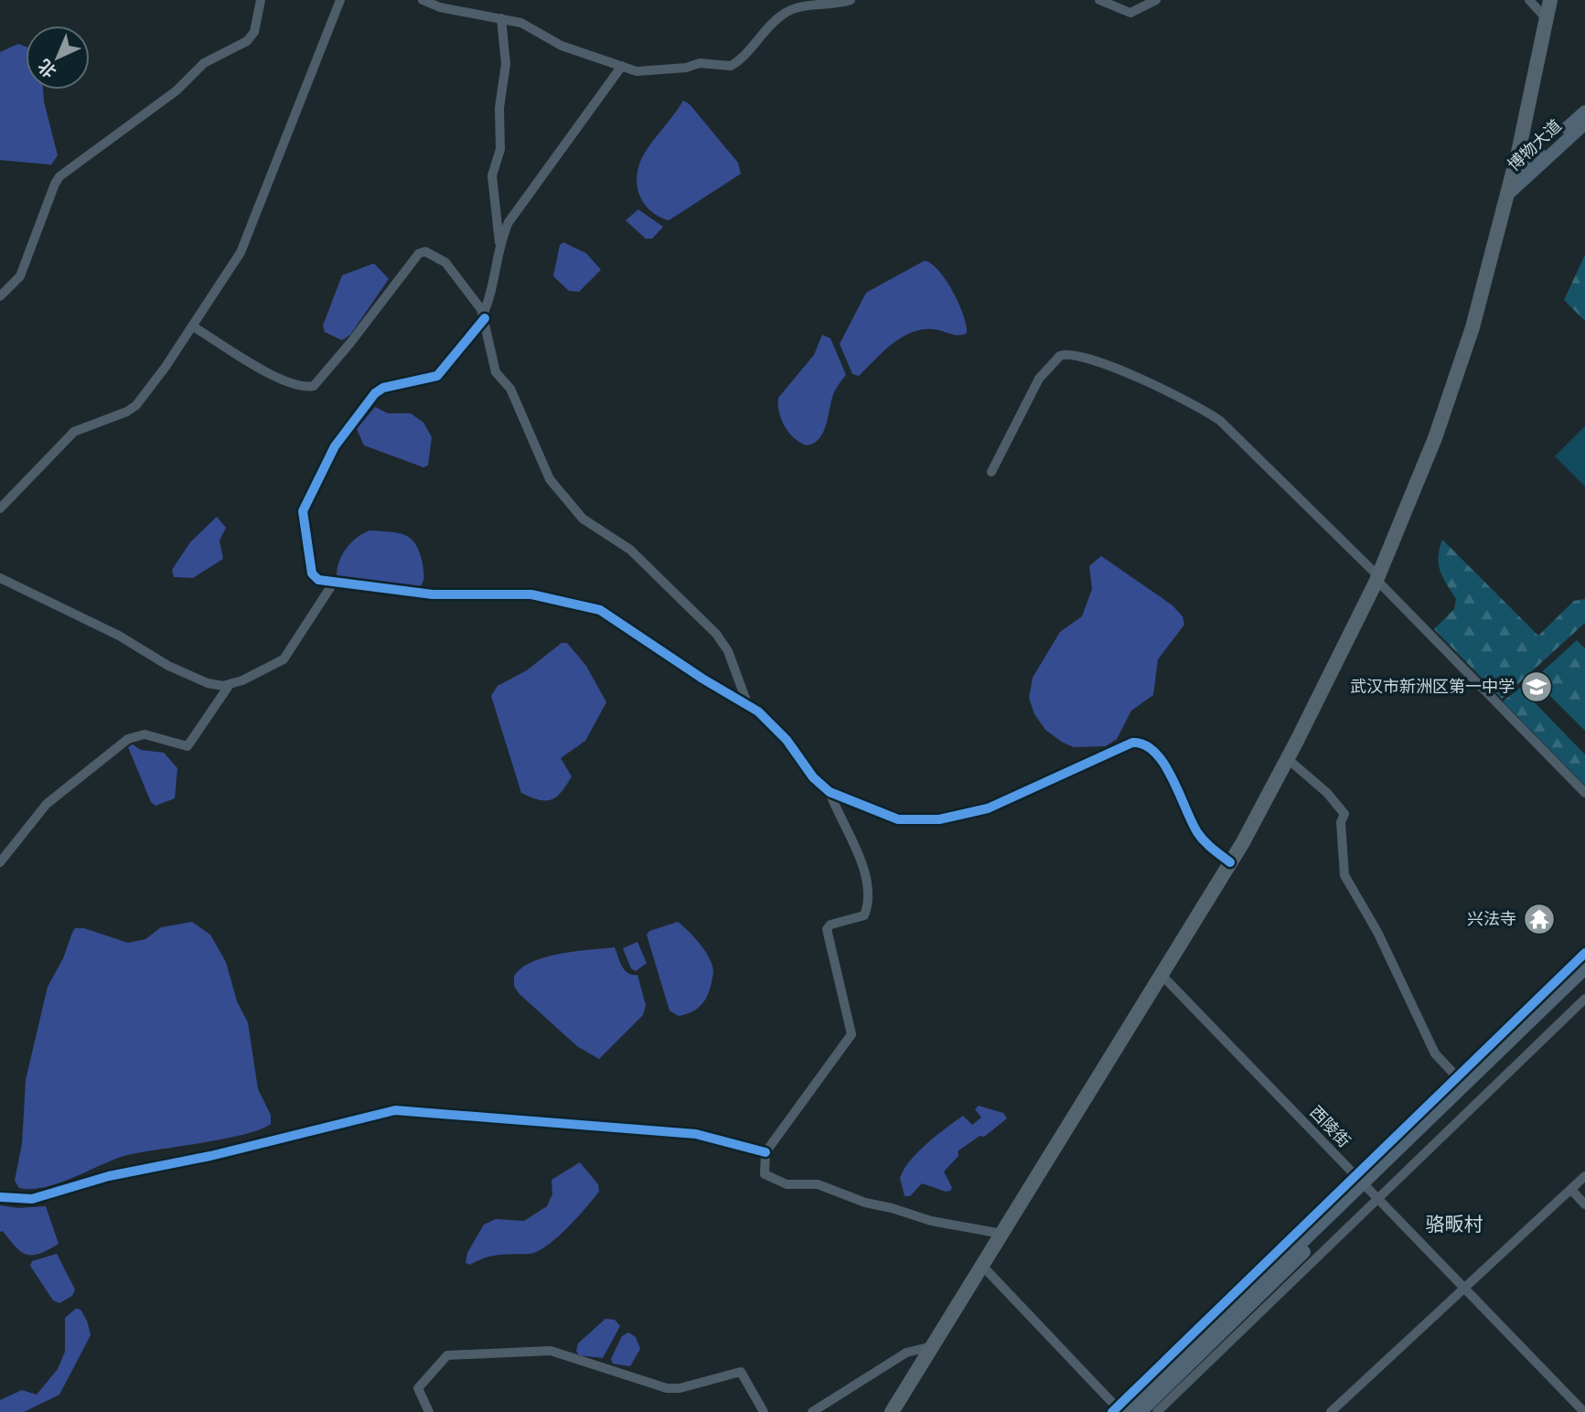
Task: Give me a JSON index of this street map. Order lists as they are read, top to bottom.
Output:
{
  "streets": {
    "main road": ["博物大道"],
    "street": ["西陵街"]
  },
  "districts": ["骆畈村"],
  "places": {
    "school or university": ["武汉市新洲区第一中学"],
    "temple": ["兴法寺"]
  },
  "north": "bottom left"
}
